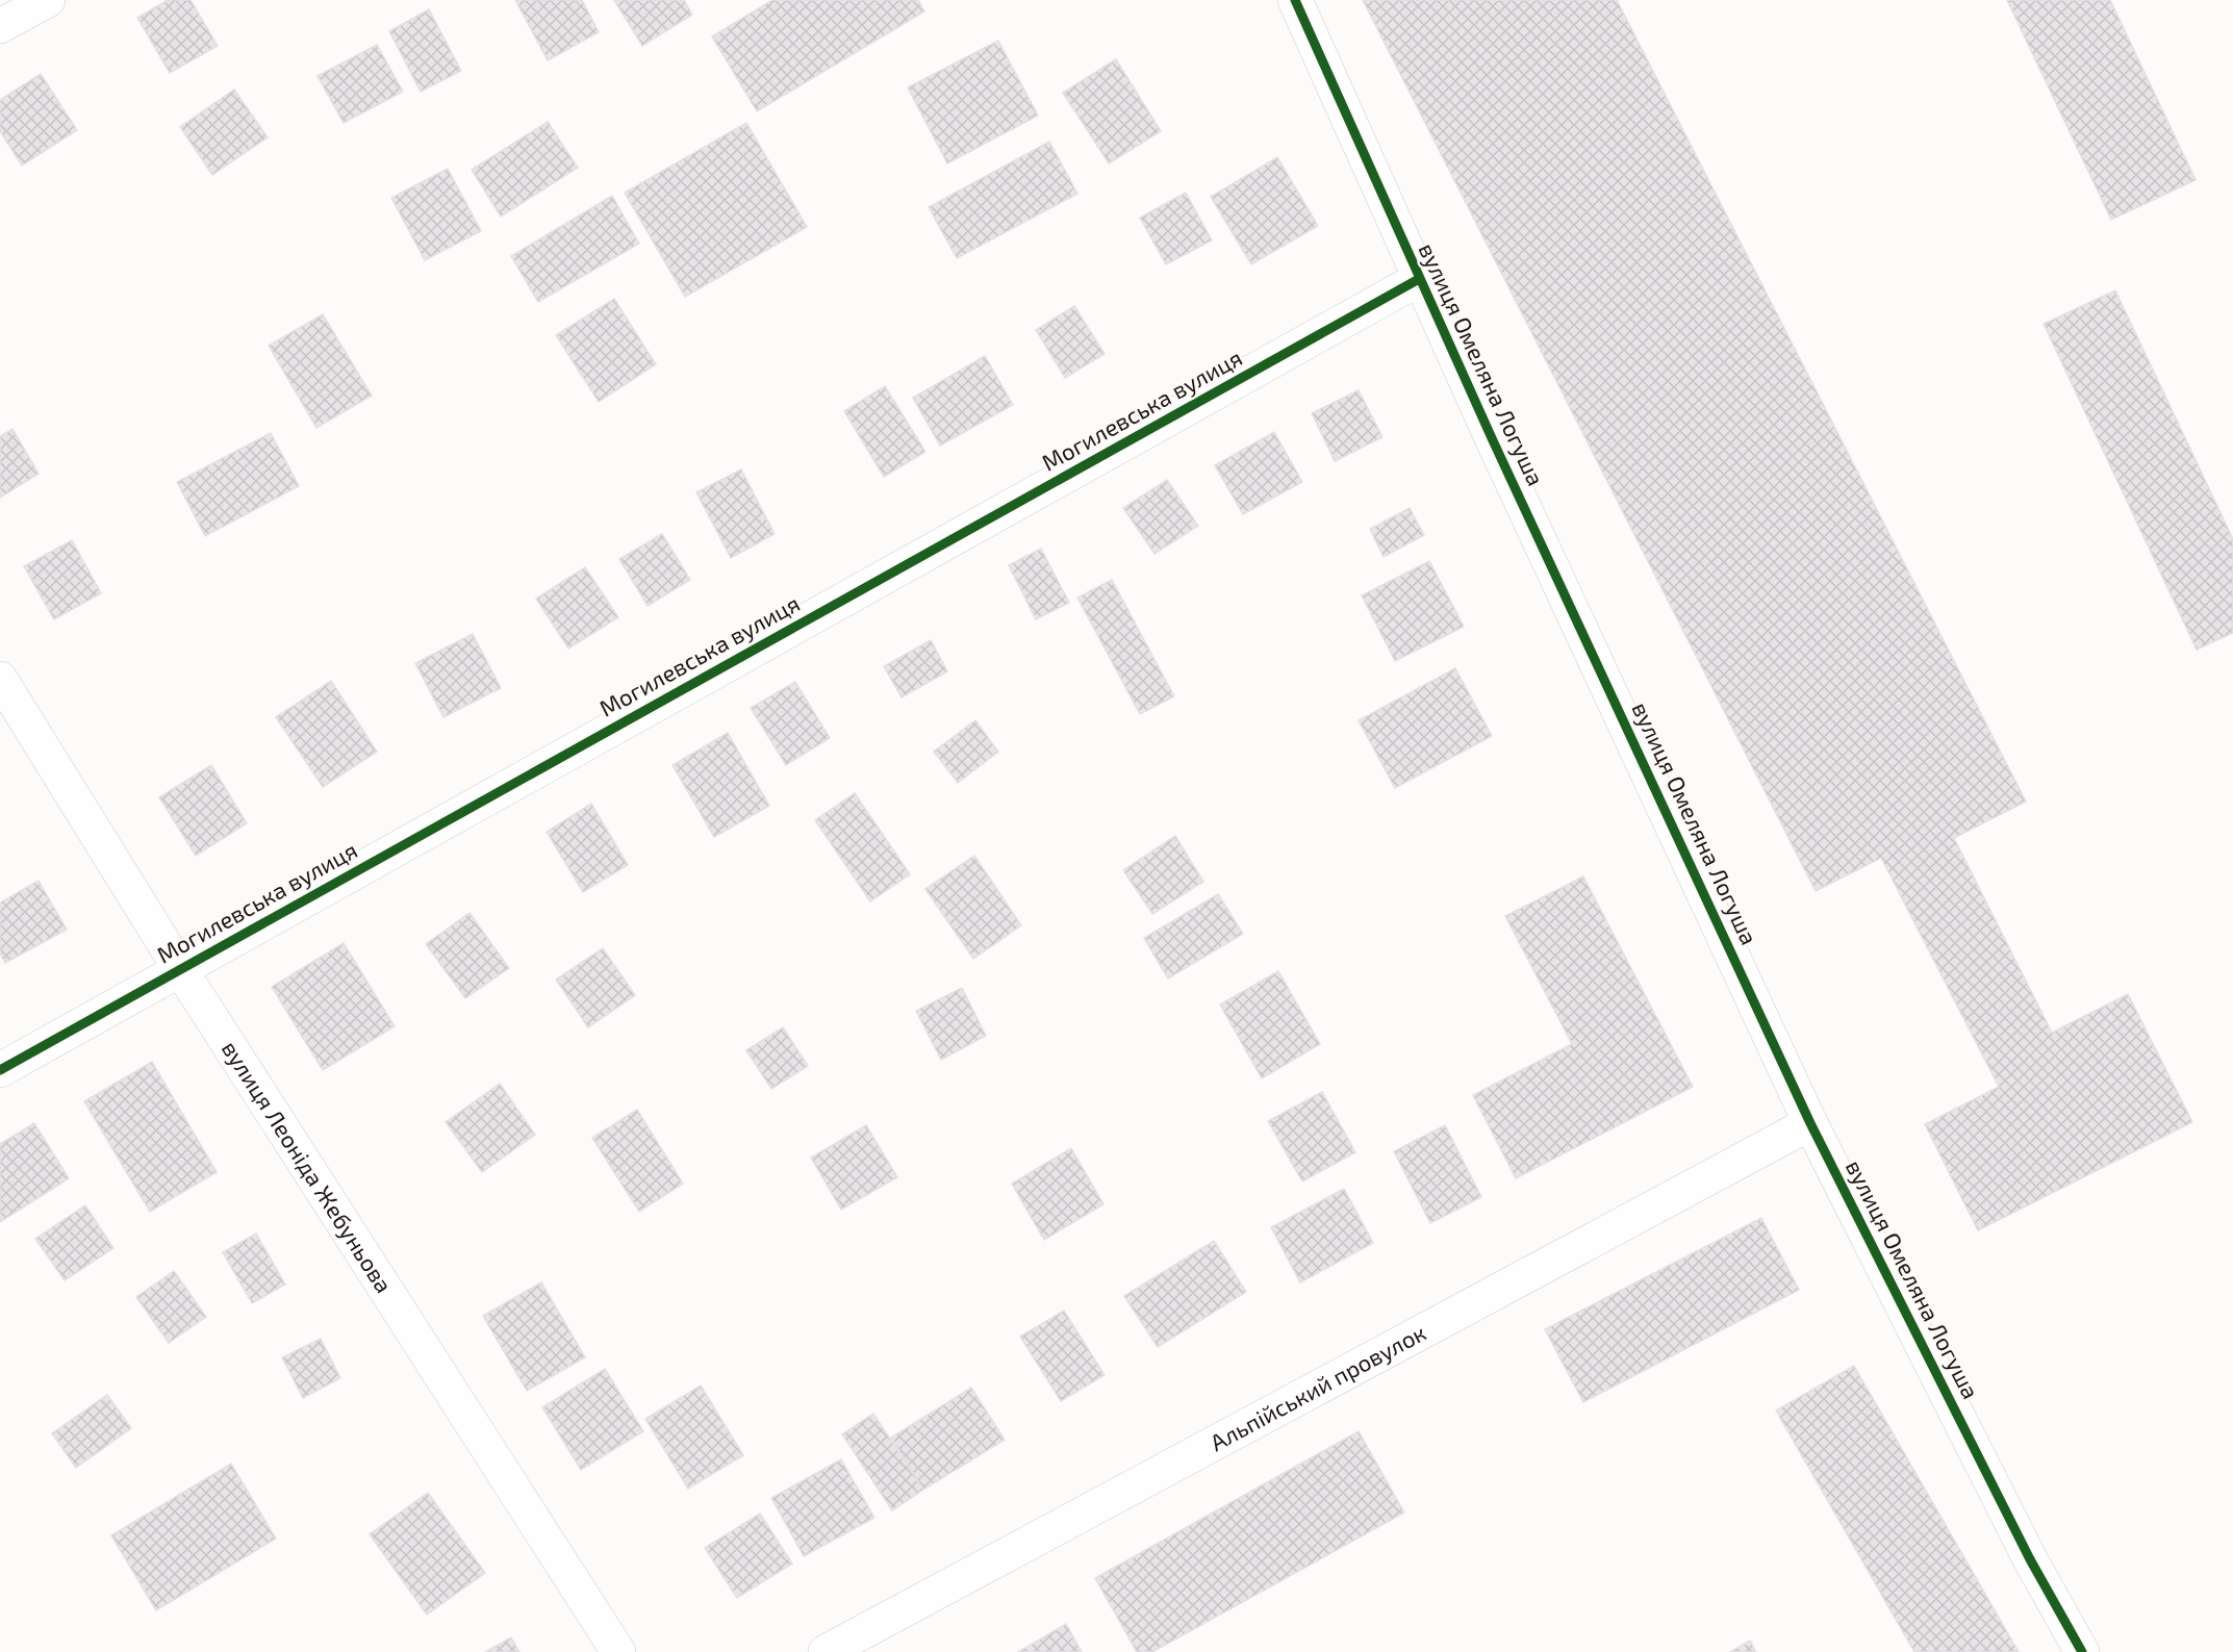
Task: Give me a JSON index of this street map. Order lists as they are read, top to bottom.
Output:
{
  "streets": {
    "street": [
      "вулиця Омеляна Логуша",
      "Могилевська вулиця",
      "вулиця Леоніда Жебуньова",
      "Альпійський провулок"
    ]
  },
  "crossings": [
    ["вулиця Омеляна Логуша", "Могилевська вулиця"],
    ["вулиця Омеляна Логуша", "Альпійський провулок"],
    ["Могилевська вулиця", "вулиця Леоніда Жебуньова"]
  ]
}
